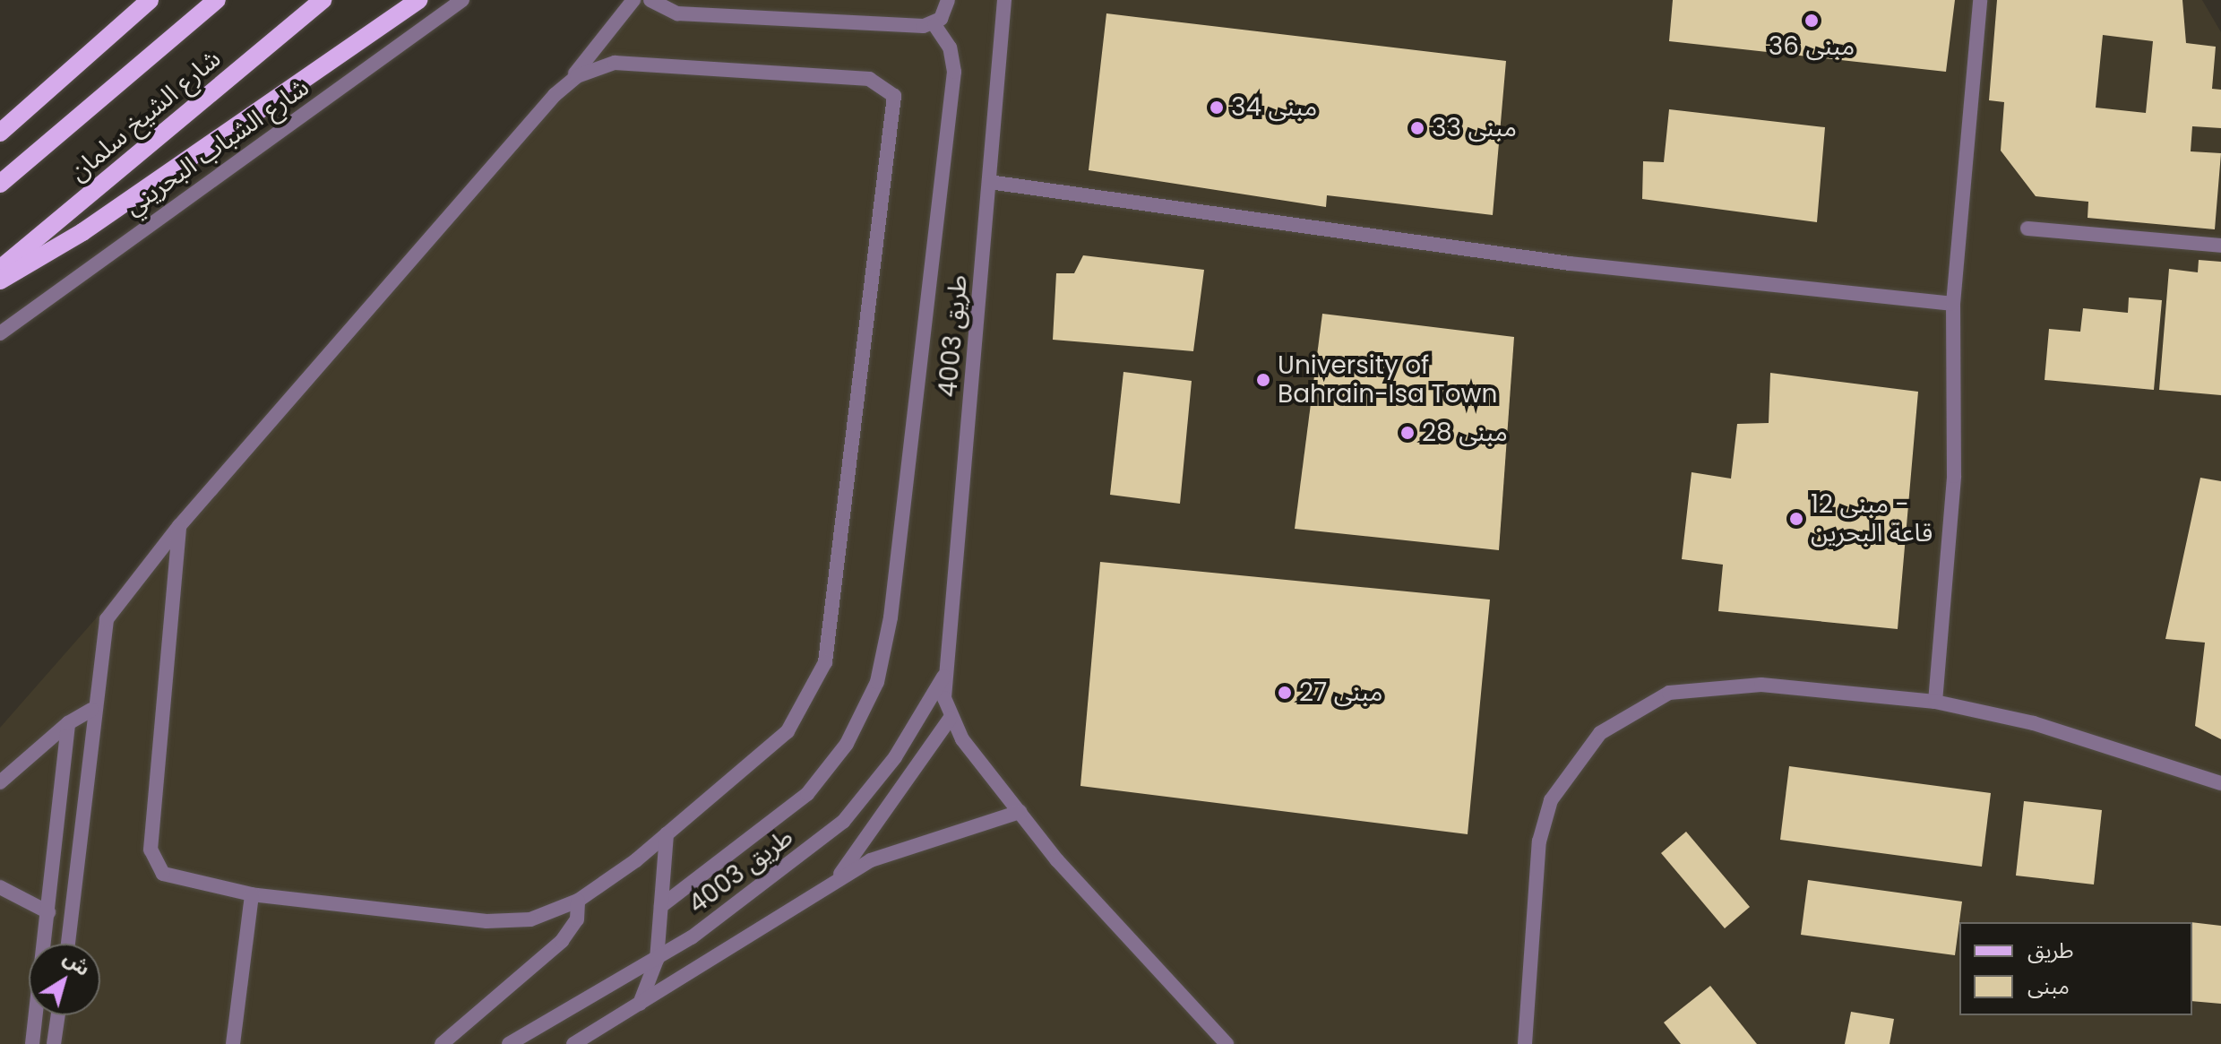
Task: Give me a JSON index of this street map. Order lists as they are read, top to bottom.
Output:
{
  "streets": {
    "main road": ["شارع الشيخ سلمان"],
    "street": ["شارع الشباب البحريني", "طريق 4003"]
  },
  "places": [
    "مبنى 36",
    "مبنى 34",
    "مبنى 33",
    "University of Bahrain-Isa Town",
    "مبنى 28",
    "مبنى 12 - قاعة البحرين",
    "مبنى 27"
  ],
  "legend": ["طريق", "مبنى"],
  "north": "top right"
}
